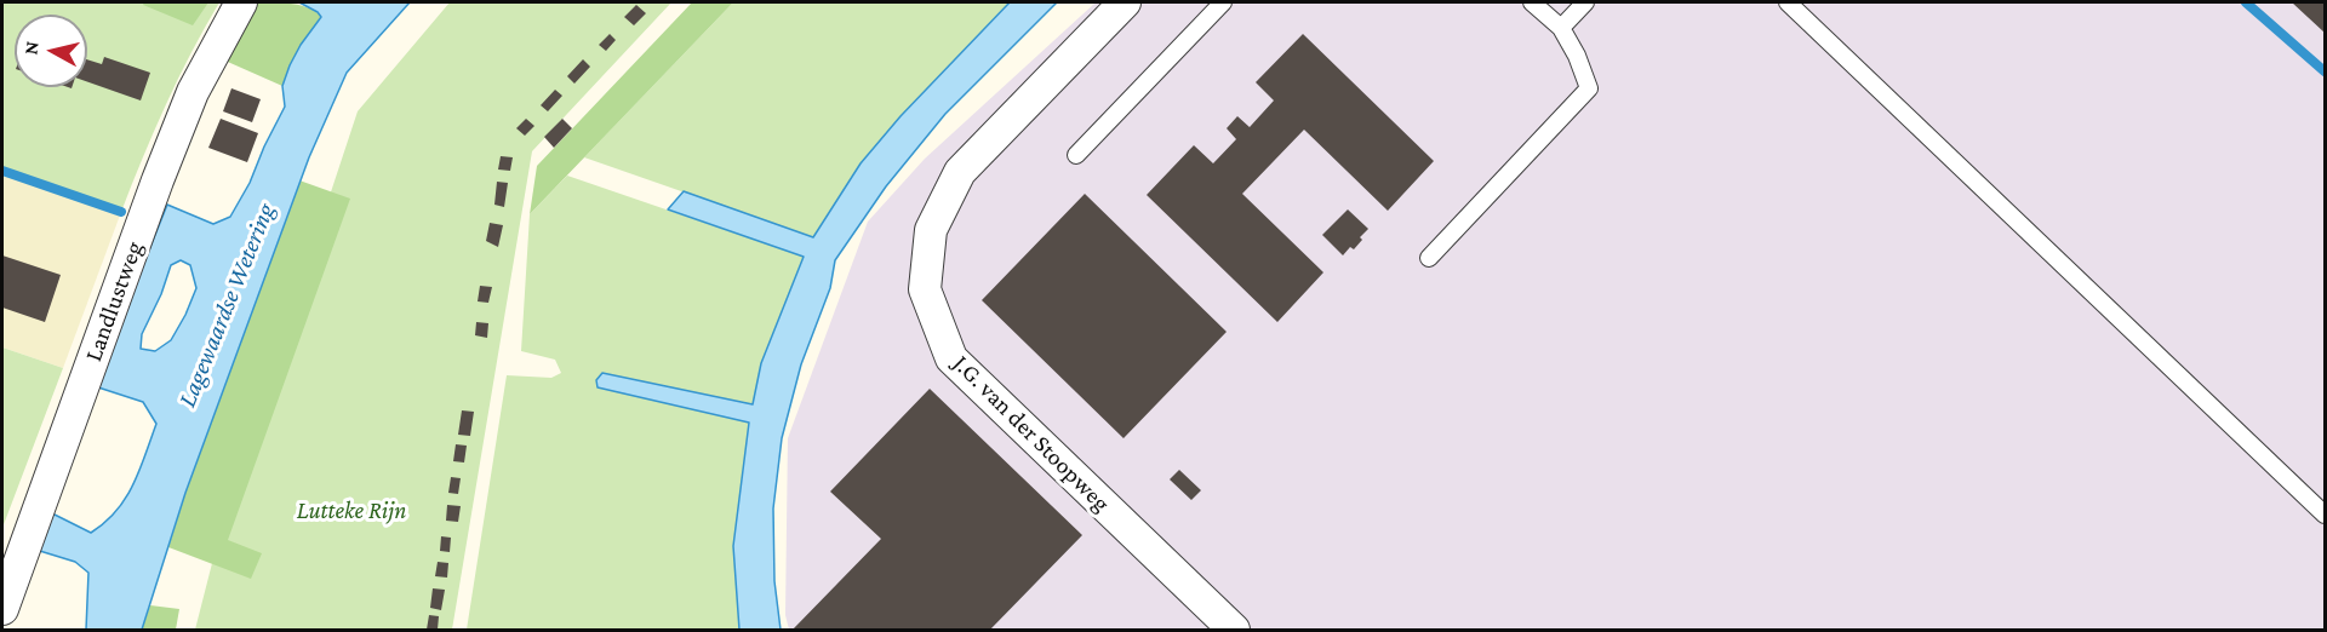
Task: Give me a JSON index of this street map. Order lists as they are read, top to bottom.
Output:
{
  "streets": {
    "street": ["Landlustweg", "J.G. van der Stoopweg"]
  },
  "water": ["Lagewaardse Wetering"],
  "parks": ["Lutteke Rijn"],
  "north": "left"
}
